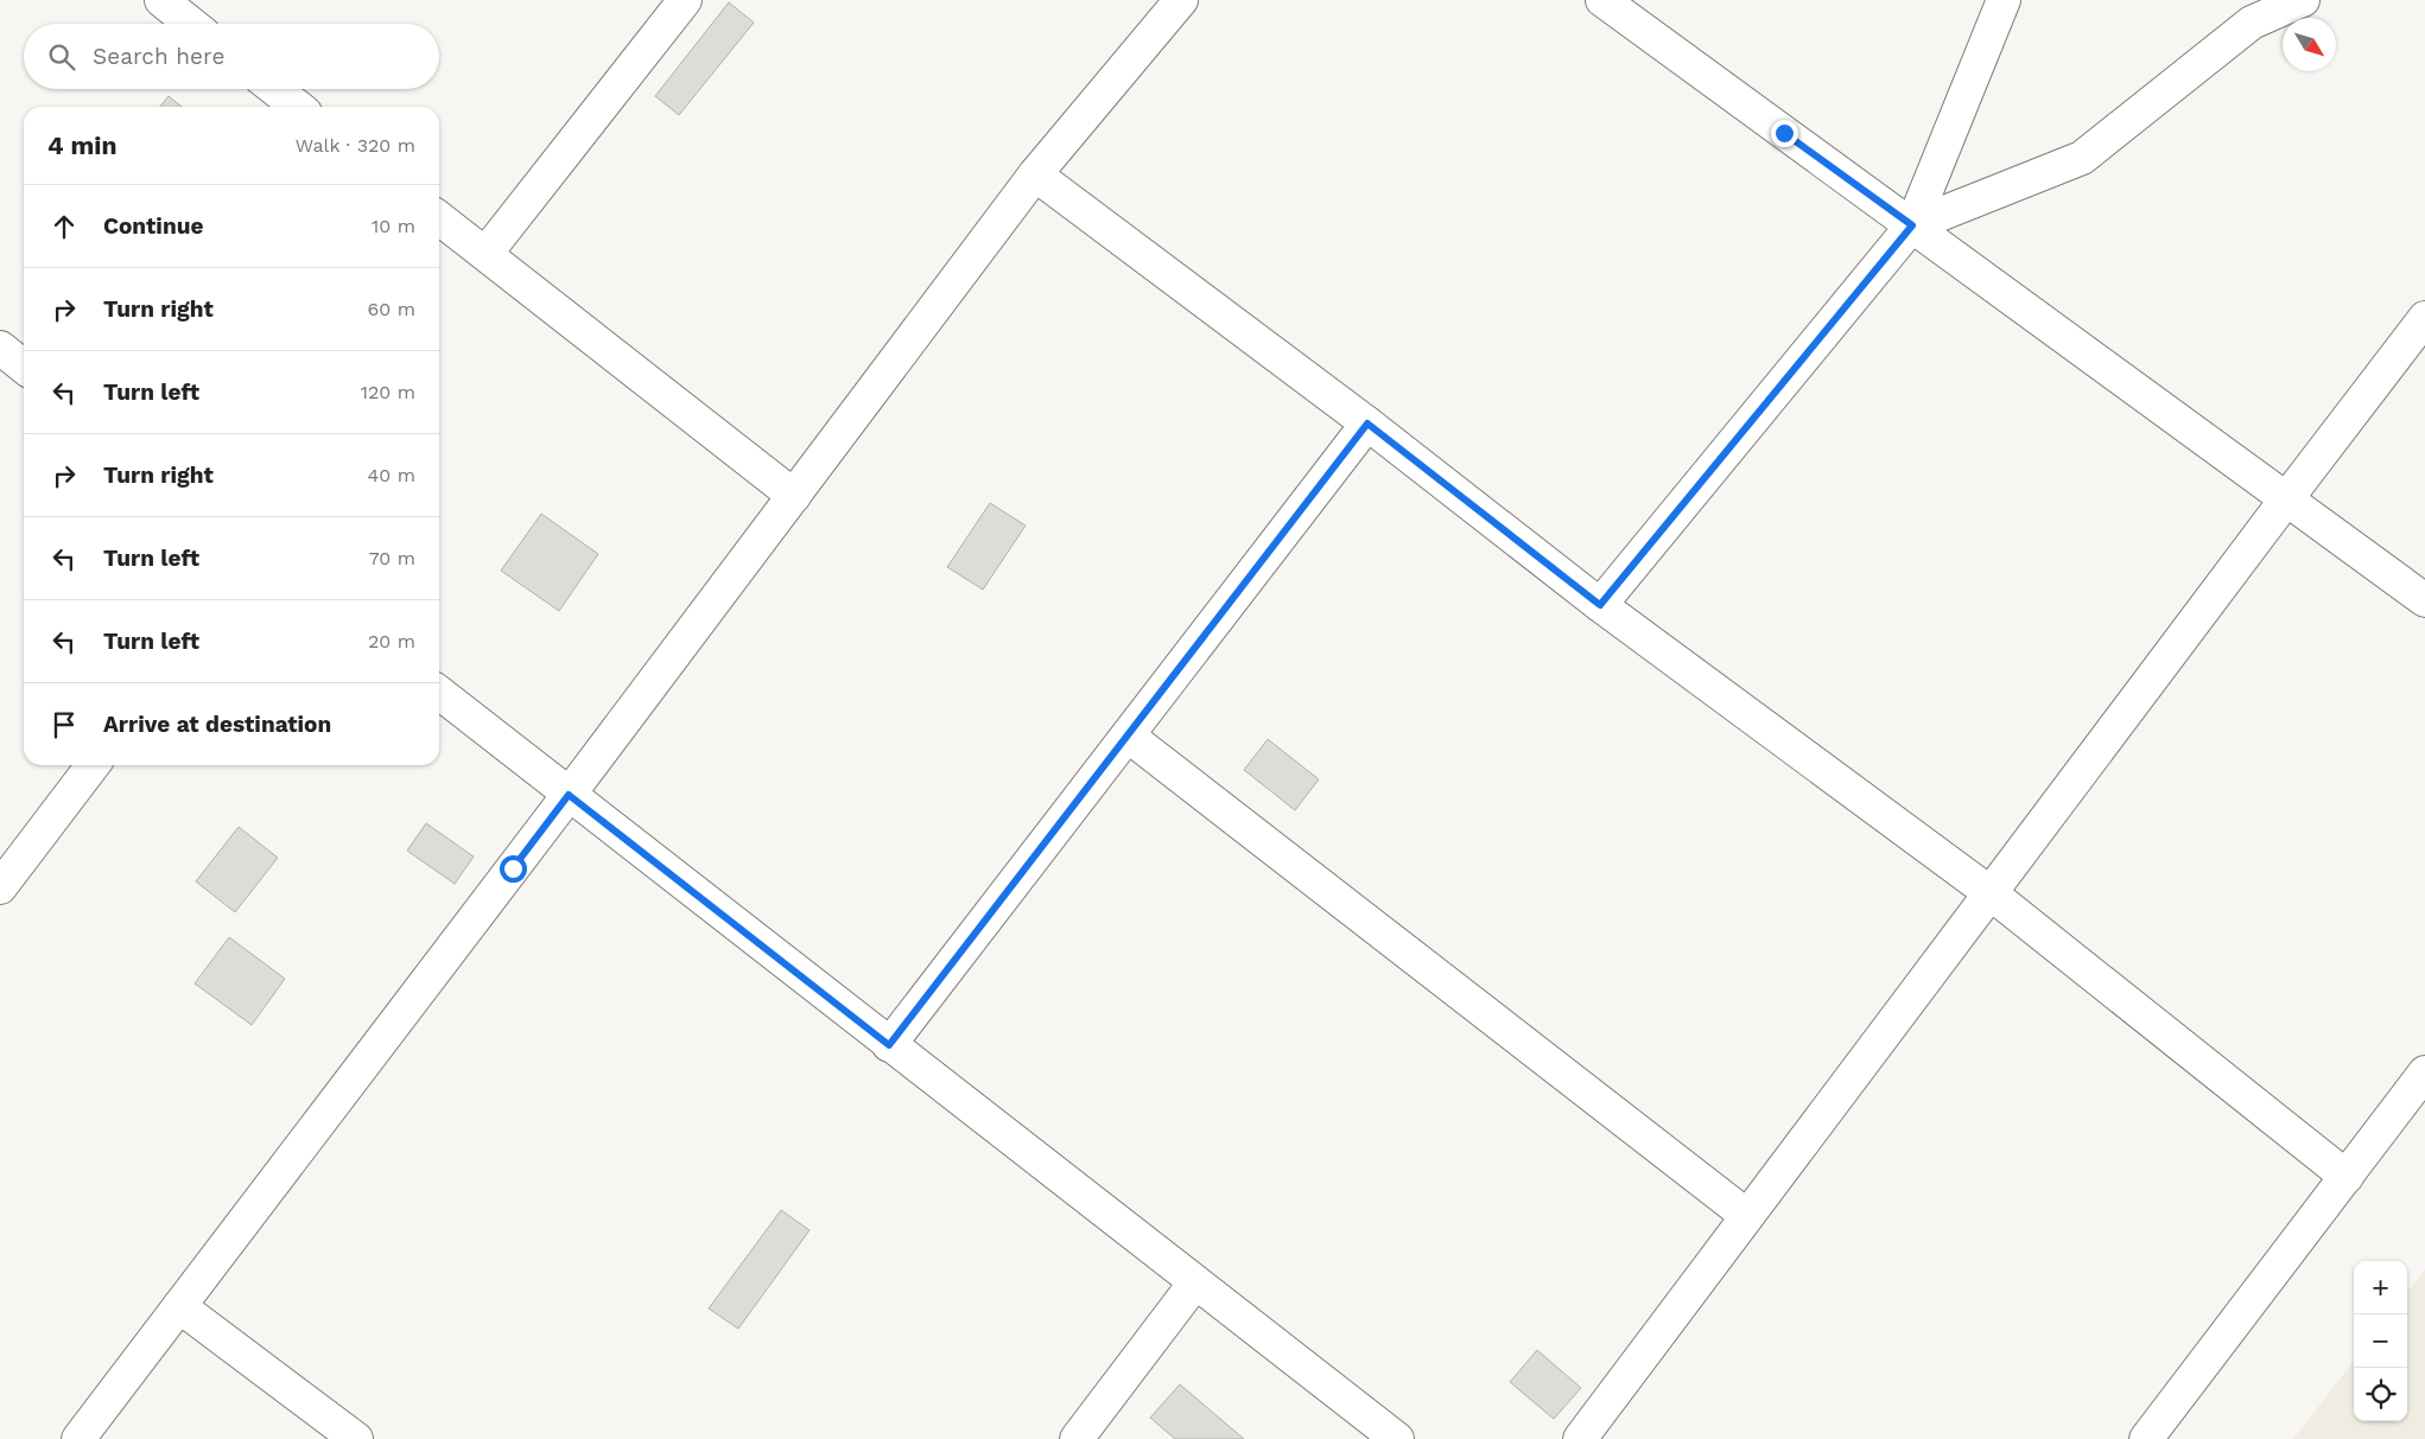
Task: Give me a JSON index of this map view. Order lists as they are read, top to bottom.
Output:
{
  "north": "bottom right",
  "page": {
    "search": "Search here",
    "heading": ["4 min", "Walk · 320 m"],
    "list": [
      ["Continue", "10 m"],
      ["Turn right", "60 m"],
      ["Turn left", "120 m"],
      ["Turn right", "40 m"],
      ["Turn left", "70 m"],
      ["Turn left", "20 m"],
      "Arrive at destination"
    ],
    "map_buttons": ["+", "−"]
  }
}
